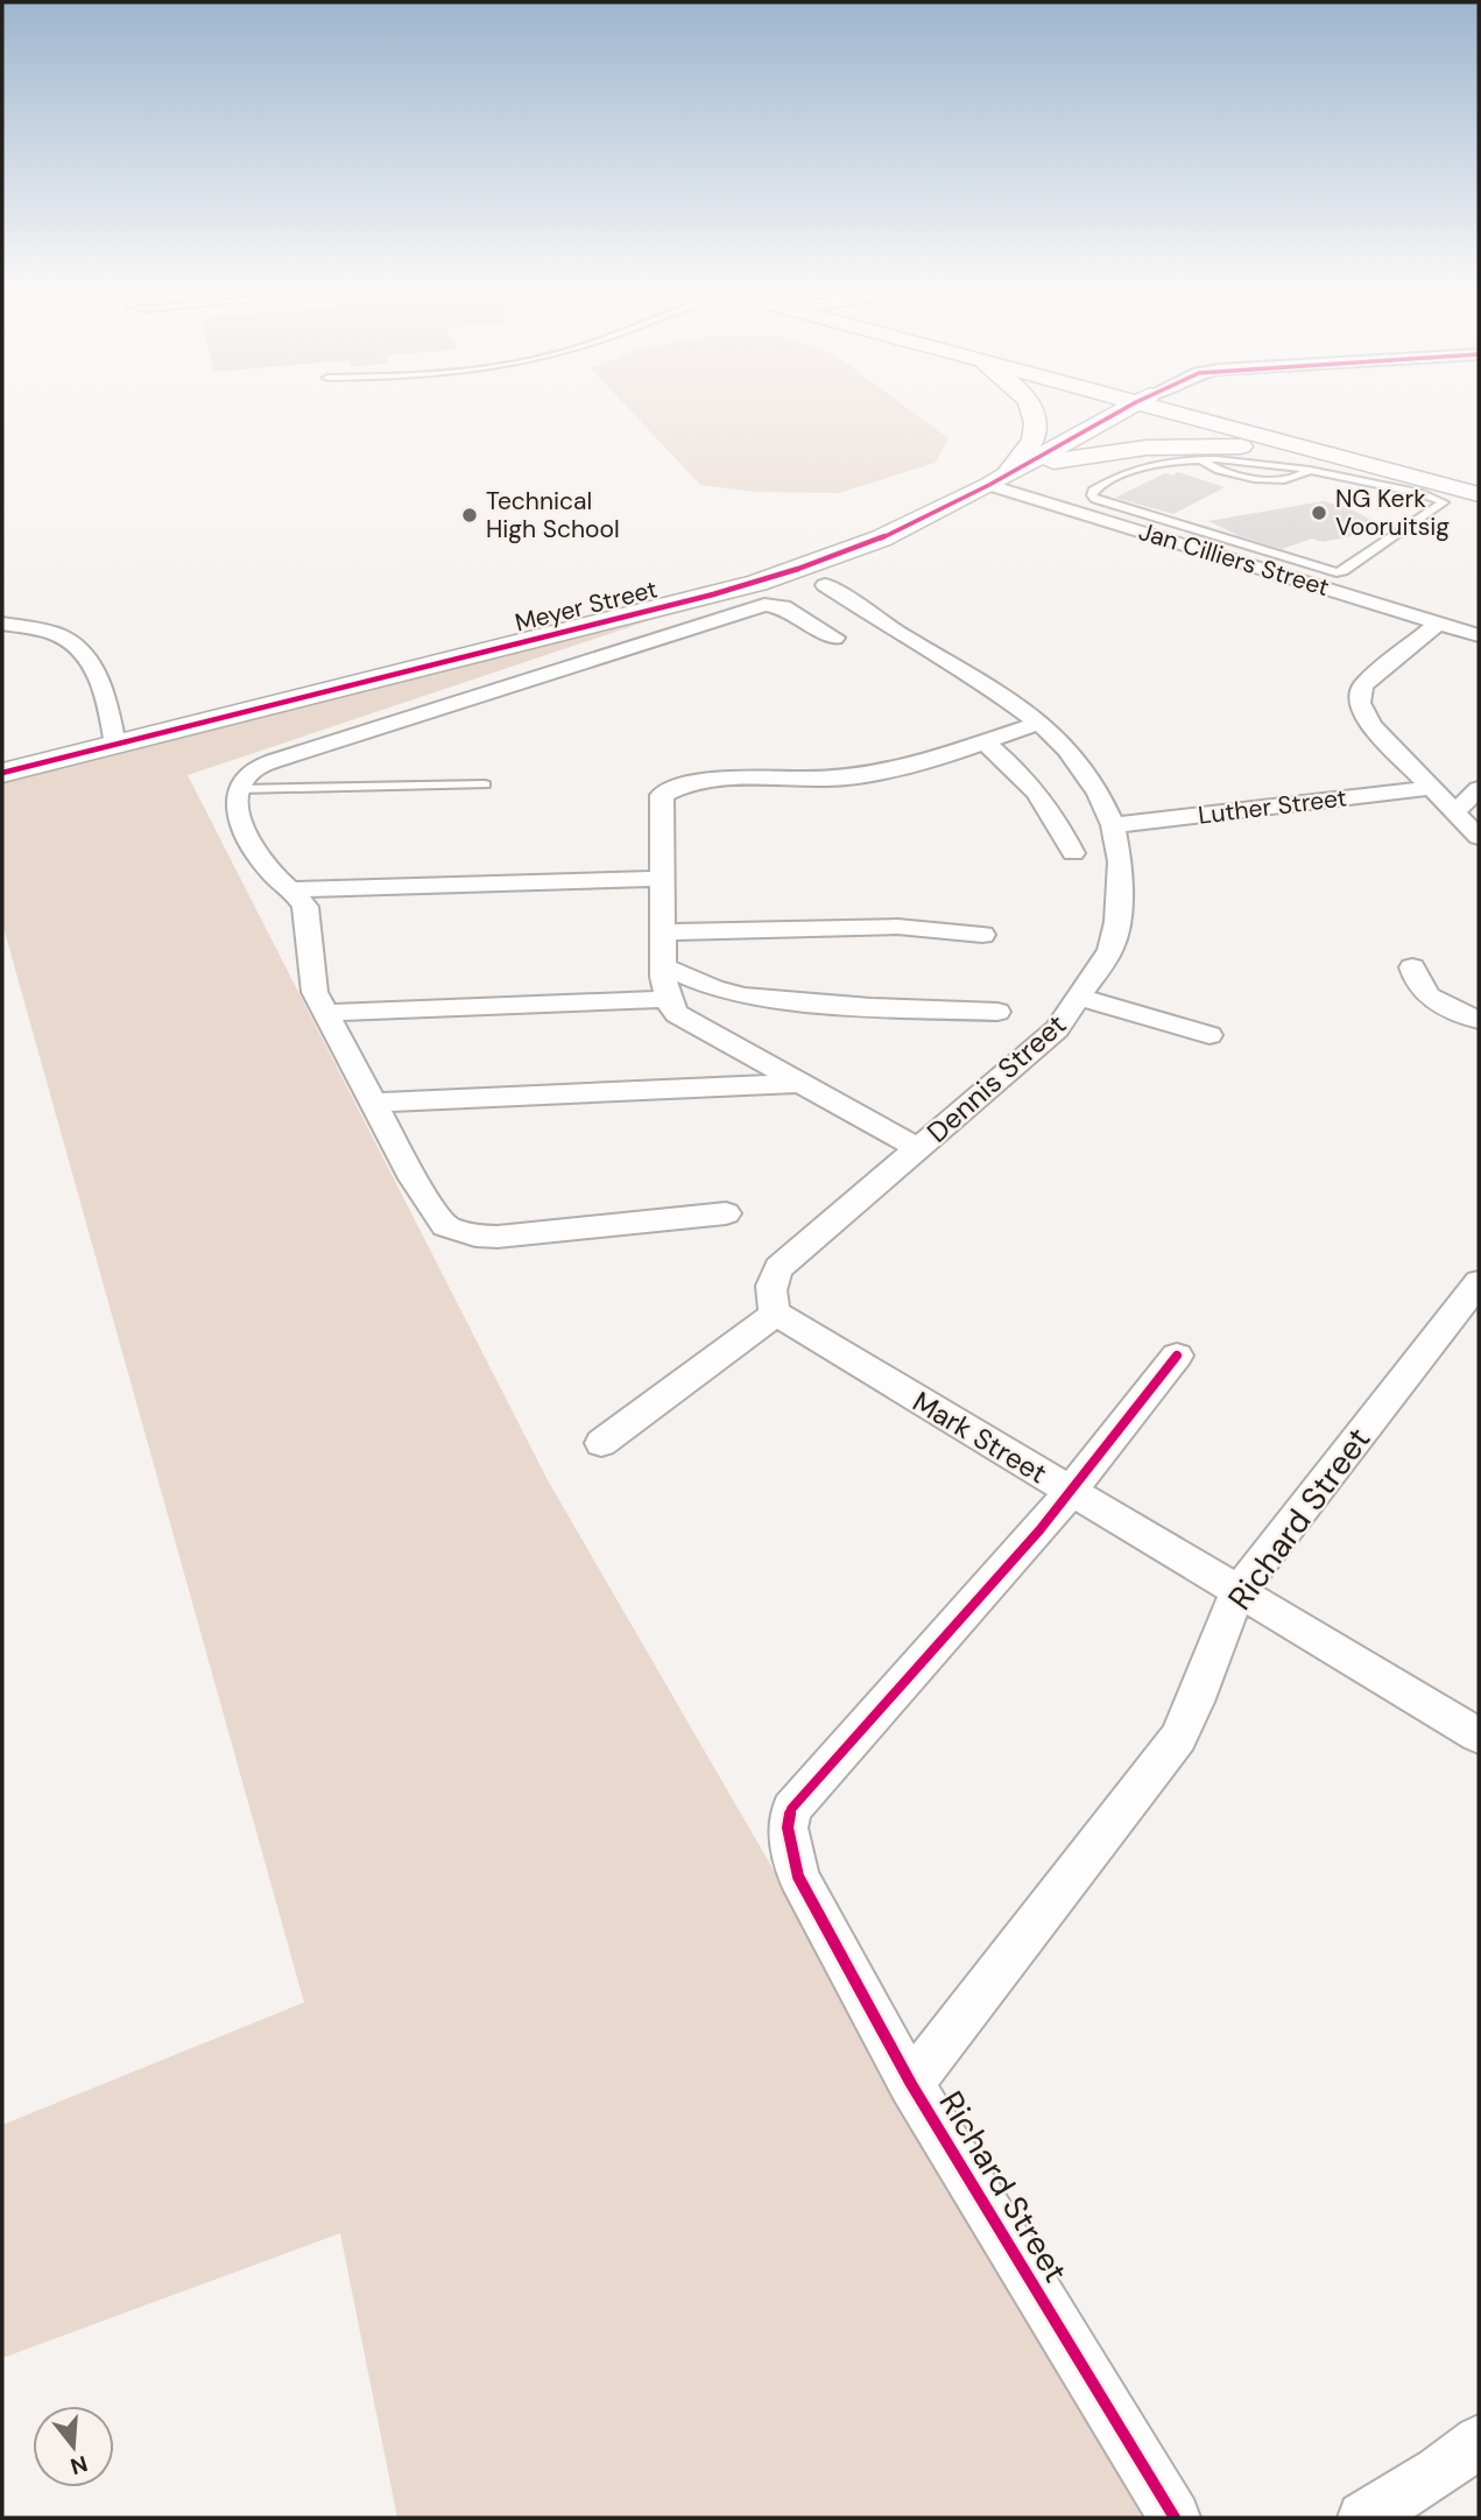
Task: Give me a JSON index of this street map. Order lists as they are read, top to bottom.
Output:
{
  "streets": {
    "street": [
      "Jan Cilliers Street",
      "Meyer Street",
      "Luther Street",
      "Dennis Street",
      "Mark Street",
      "Richard Street"
    ]
  },
  "crossings": [
    ["Jan Cilliers Street", "Meyer Street"],
    ["Luther Street", "Dennis Street"],
    ["Dennis Street", "Mark Street"],
    ["Mark Street", "Richard Street"]
  ],
  "places": ["NG Kerk Vooruitsig", "Technical High School"],
  "north": "bottom"
}
